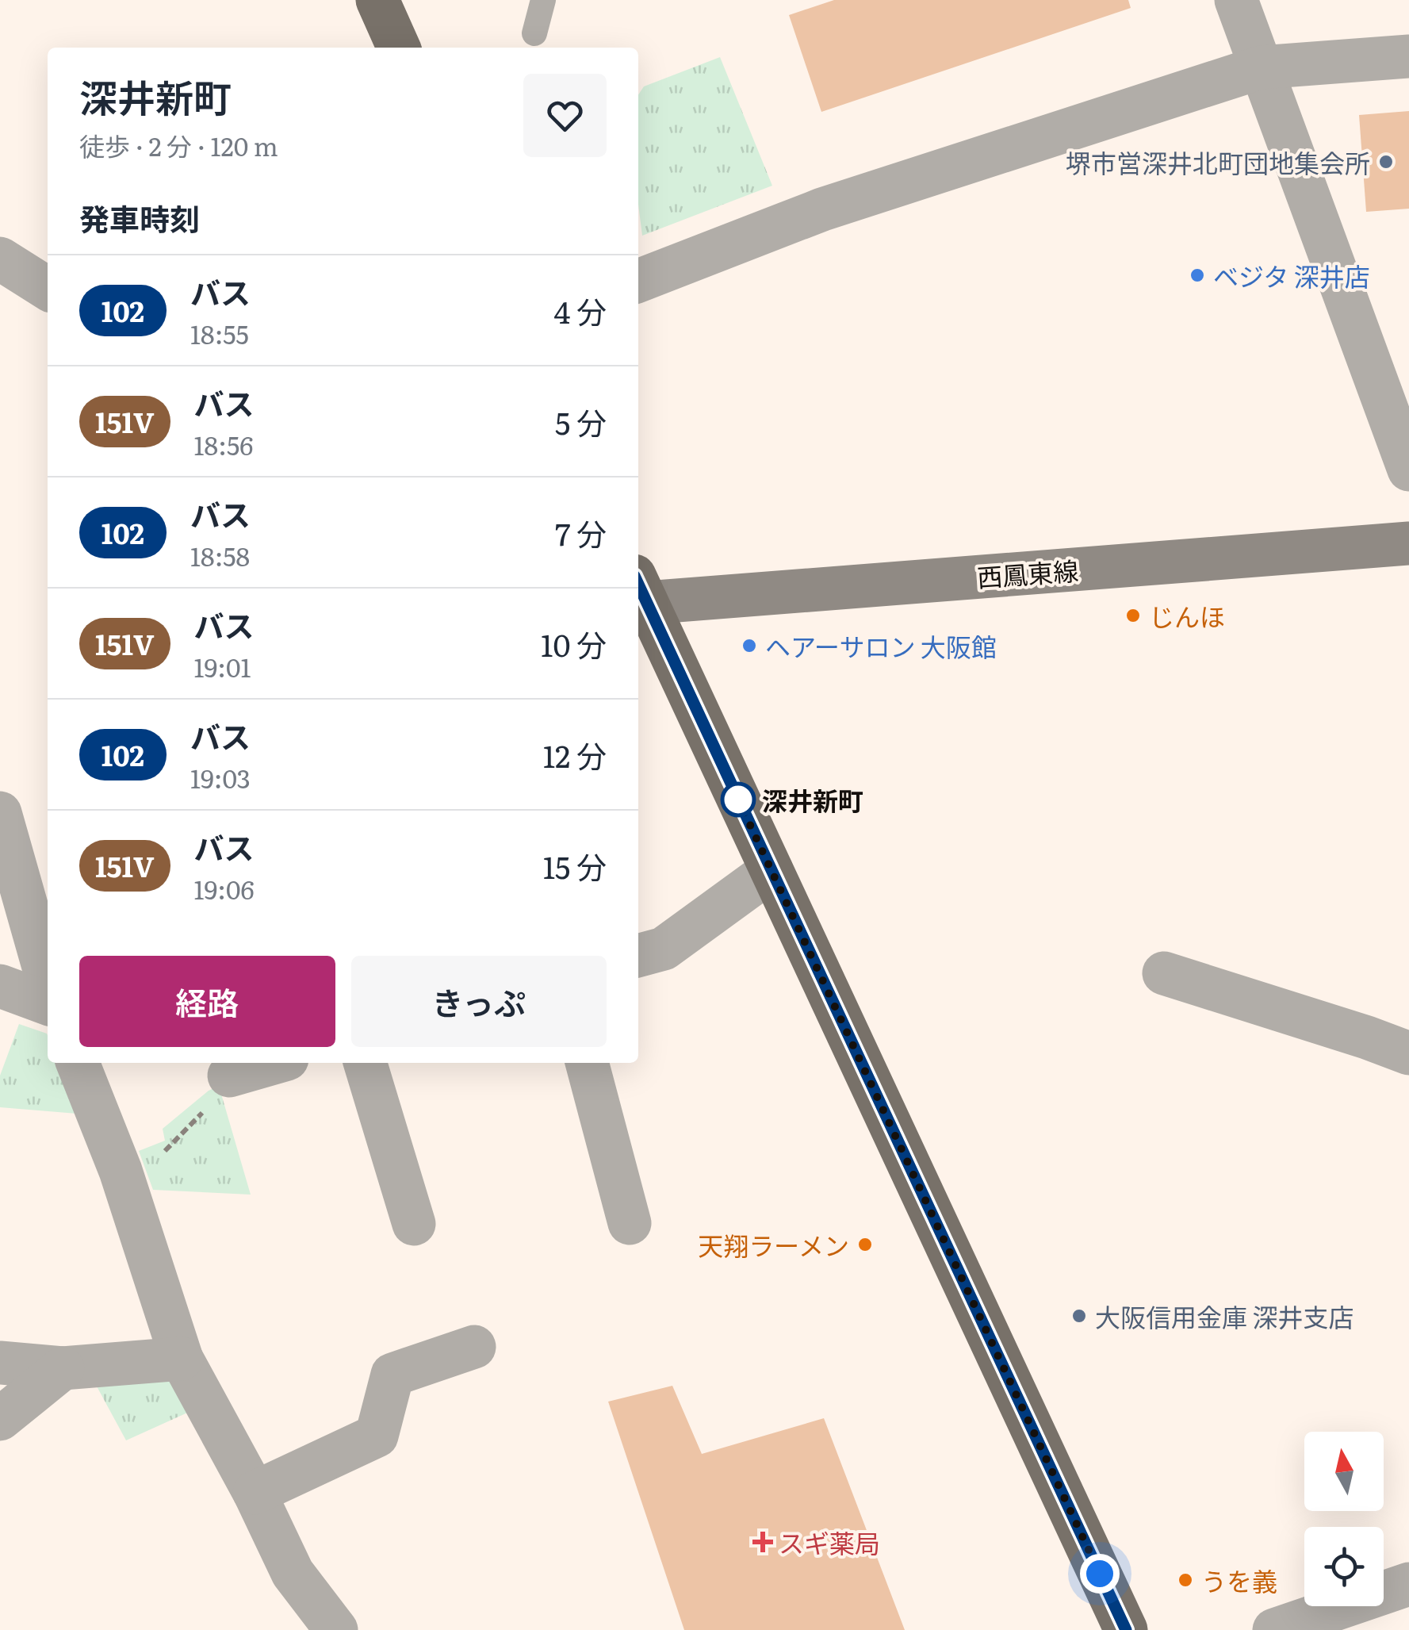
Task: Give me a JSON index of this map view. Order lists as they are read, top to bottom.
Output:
{
  "streets": {
    "main road": ["西鳳東線"]
  },
  "places": {
    "other": [
      "堺市営深井北町団地集会所",
      "ベジタ 深井店",
      "じんほ",
      "ヘアーサロン 大阪館",
      "深井新町",
      "天翔ラーメン",
      "大阪信用金庫 深井支店",
      "うを義"
    ],
    "health": ["スギ薬局"]
  },
  "lines": ["bus line 102"],
  "north": "top",
  "page": {
    "heading": [
      ["深井新町", "徒歩 · 2 分 · 120 m"],
      "発車時刻"
    ],
    "list": [
      {
        "mark": "102",
        "name": "バス",
        "note": "18:55",
        "value": "4 分"
      },
      {
        "mark": "151V",
        "name": "バス",
        "note": "18:56",
        "value": "5 分"
      },
      {
        "mark": "102",
        "name": "バス",
        "note": "18:58",
        "value": "7 分"
      },
      {
        "mark": "151V",
        "name": "バス",
        "note": "19:01",
        "value": "10 分"
      },
      {
        "mark": "102",
        "name": "バス",
        "note": "19:03",
        "value": "12 分"
      },
      {
        "mark": "151V",
        "name": "バス",
        "note": "19:06",
        "value": "15 分"
      }
    ],
    "buttons": ["経路", "きっぷ"]
  }
}
